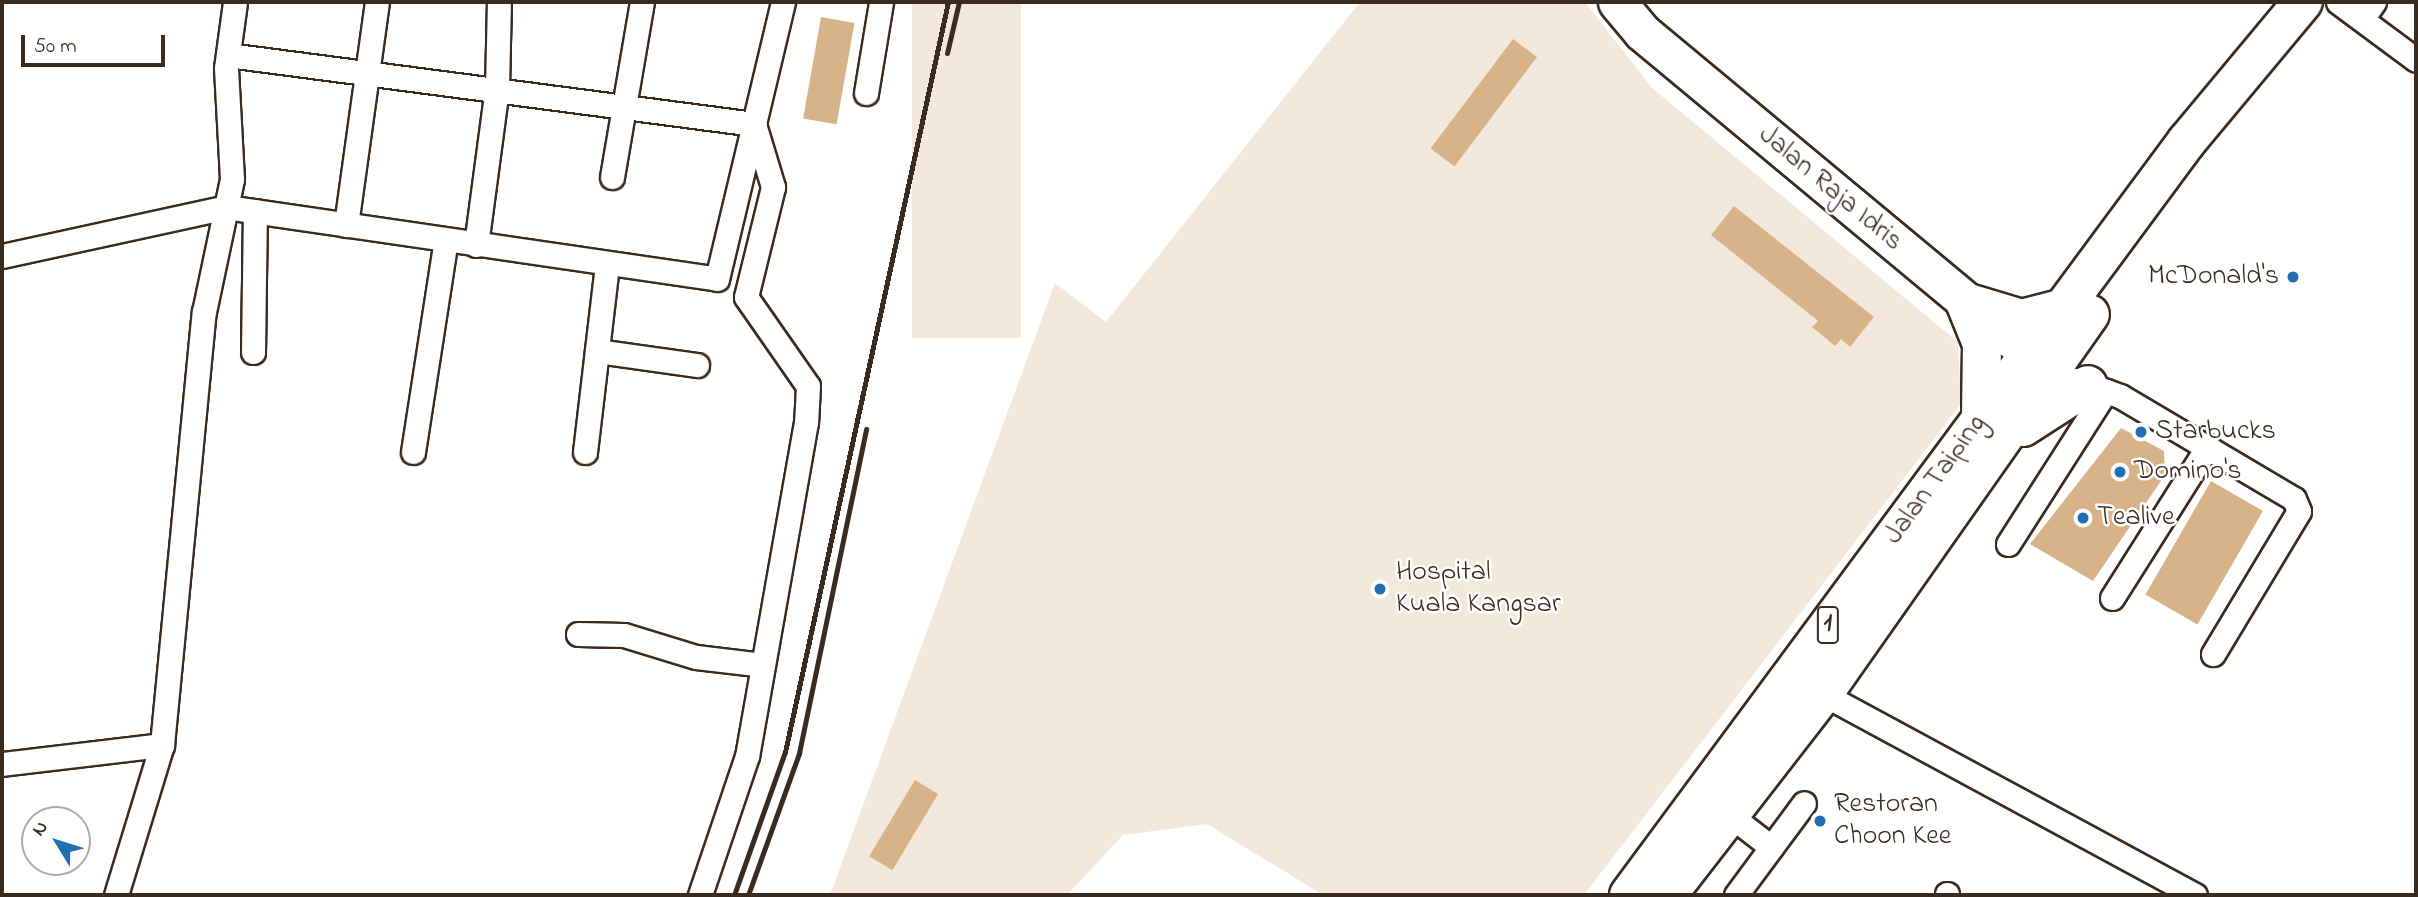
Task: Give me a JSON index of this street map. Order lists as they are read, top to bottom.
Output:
{
  "streets": {
    "highway": ["Jalan Taiping", "1"],
    "main road": ["Jalan Raja Idris"]
  },
  "crossings": [
    ["Jalan Raja Idris", "Jalan Taiping"]
  ],
  "places": [
    "McDonald's",
    "Starbucks",
    "Domino's",
    "Tealive",
    "Hospital Kuala Kangsar",
    "Restoran Choon Kee"
  ],
  "scale_bar": "50 m",
  "north": "top left"
}
